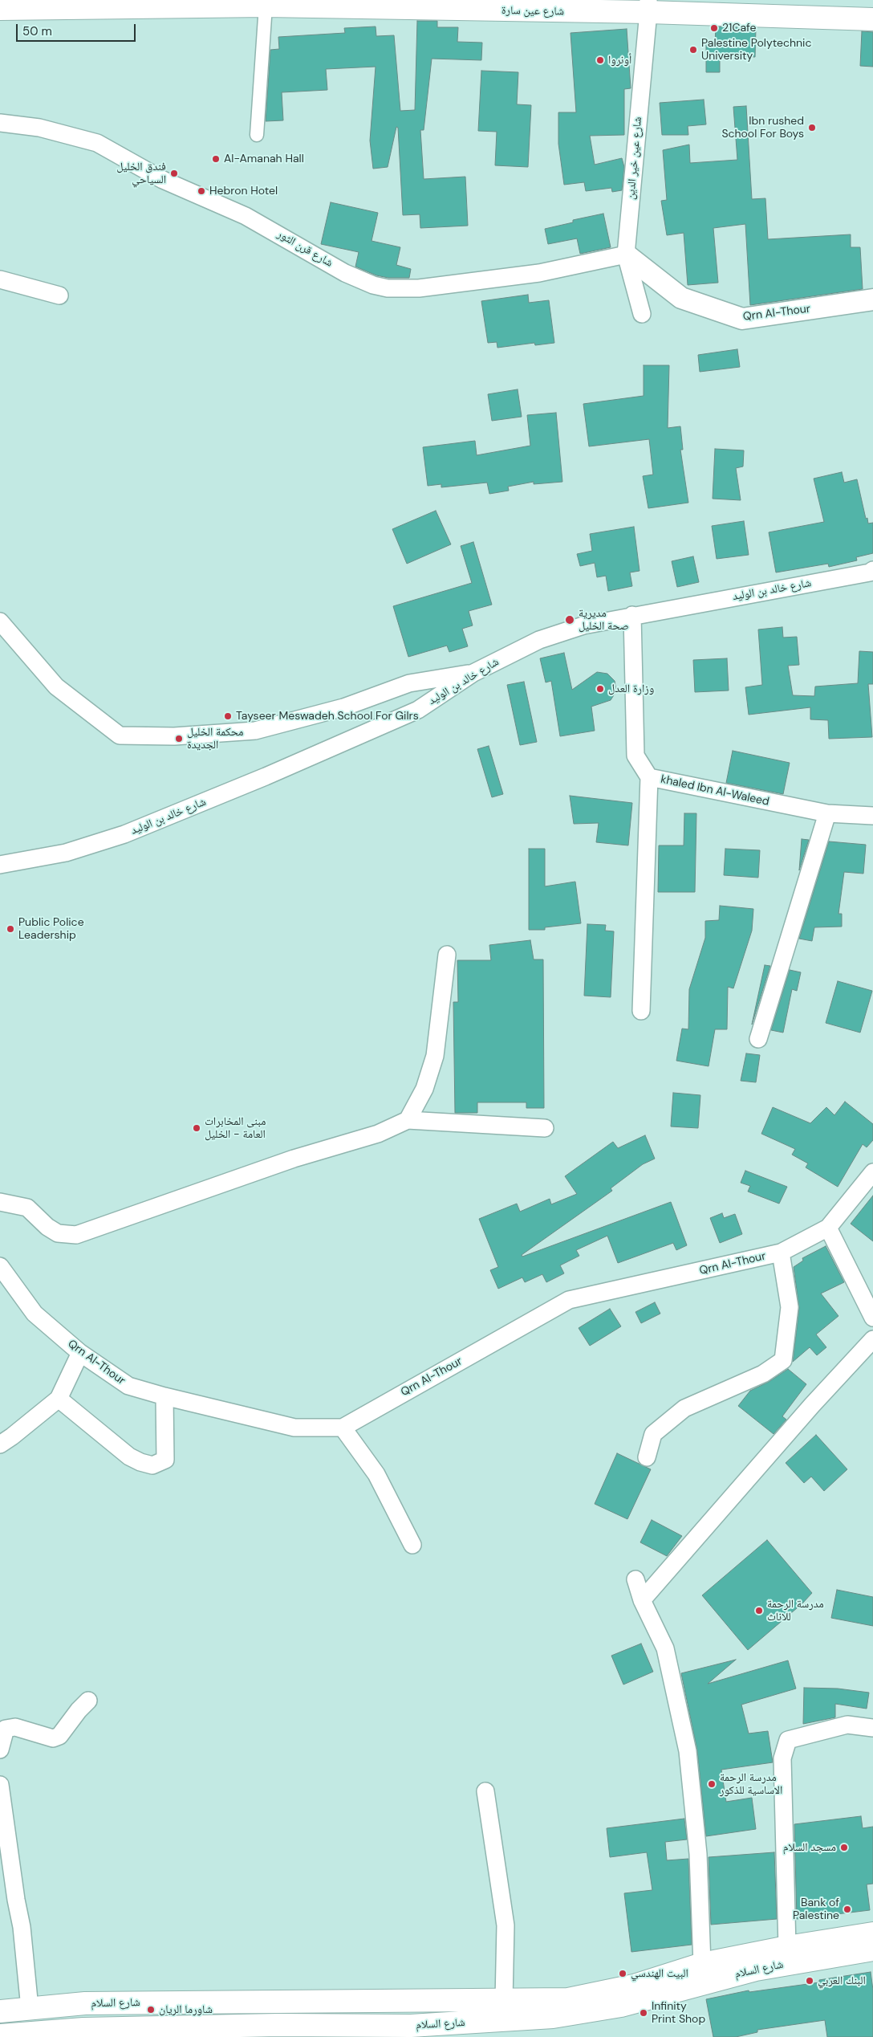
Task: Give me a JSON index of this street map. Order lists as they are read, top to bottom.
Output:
{
  "streets": {
    "main road": ["شارع عين سارة", "شارع السلام"],
    "street": [
      "شارع عين خير الدين",
      "شارع قرن الثور",
      "Qrn Al-Thour",
      "شارع خالد بن الوليد",
      "khaled Ibn Al-Waleed"
    ]
  },
  "crossings": [
    ["شارع عين سارة", "شارع عين خير الدين"],
    ["شارع عين خير الدين", "شارع قرن الثور"],
    ["شارع عين خير الدين", "Qrn Al-Thour"],
    ["شارع قرن الثور", "Qrn Al-Thour"],
    ["شارع خالد بن الوليد", "khaled Ibn Al-Waleed"]
  ],
  "places": [
    "21Cafe",
    "Palestine Polytechnic University",
    "أونروا",
    "Ibn rushed School For Boys",
    "Al-Amanah Hall",
    "فندق الخليل السياحي",
    "Hebron Hotel",
    "مديرية صحة الخليل",
    "وزارة العدل",
    "Tayseer Meswadeh School For Gilrs",
    "محكمة الخليل الجديدة",
    "Public Police Leadership",
    "مبنى المخابرات العامة - الخليل",
    "مدرسة الرحمة للاناث",
    "مدرسة الرحمة الاساسية للذكور",
    "مسجد السلام",
    "Bank of Palestine",
    "البيت الهندسي",
    "البنك العربي",
    "شاورما الريان",
    "Infinity Print Shop"
  ],
  "scale_bar": "50 m"
}
